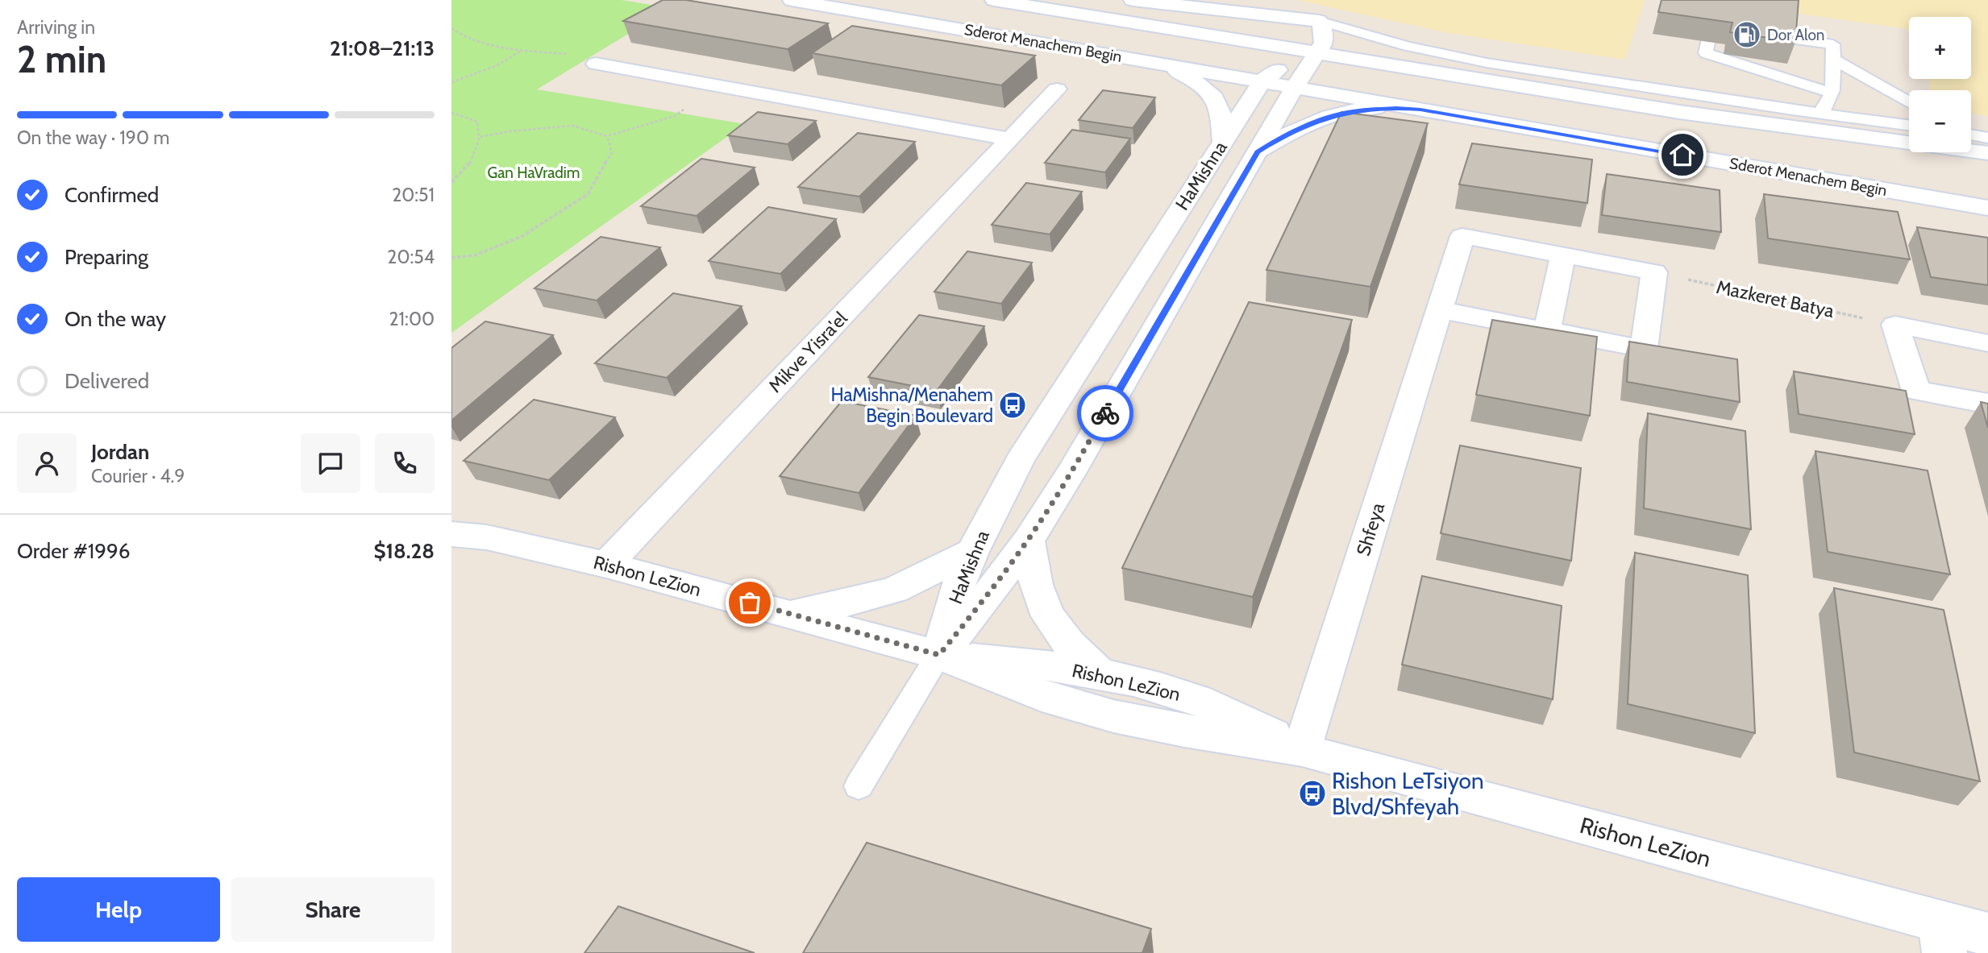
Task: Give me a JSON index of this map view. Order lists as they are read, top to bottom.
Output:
{
  "streets": {
    "street": [
      "Sderot Menachem Begin",
      "HaMishna",
      "Mikve Yisra'el",
      "Shfeya",
      "Rishon LeZion"
    ],
    "path": ["Mazkeret Batya"]
  },
  "crossings": [
    ["Sderot Menachem Begin", "HaMishna"],
    ["HaMishna", "Rishon LeZion"],
    ["Mazkeret Batya", "Shfeya"],
    ["Mikve Yisra'el", "Rishon LeZion"],
    ["Shfeya", "Rishon LeZion"]
  ],
  "parks": ["Gan HaVradim"],
  "places": {
    "fuel station": ["Dor Alon"],
    "bus stop": ["HaMishna/Menahem Begin Boulevard", "Rishon LeTsiyon Blvd/Shfeyah"]
  },
  "page": {
    "heading": ["2 min", "Arriving in", "21:08–21:13"],
    "panel": [
      "Jordan",
      "Courier · 4.9",
      "Order #1996",
      "$18.28"
    ],
    "map_buttons": ["+", "−"],
    "bar": "On the way · 190 m",
    "list": [
      ["Confirmed", "20:51"],
      ["Preparing", "20:54"],
      ["On the way", "21:00"],
      "Delivered"
    ],
    "buttons": ["Help", "Share"]
  }
}
